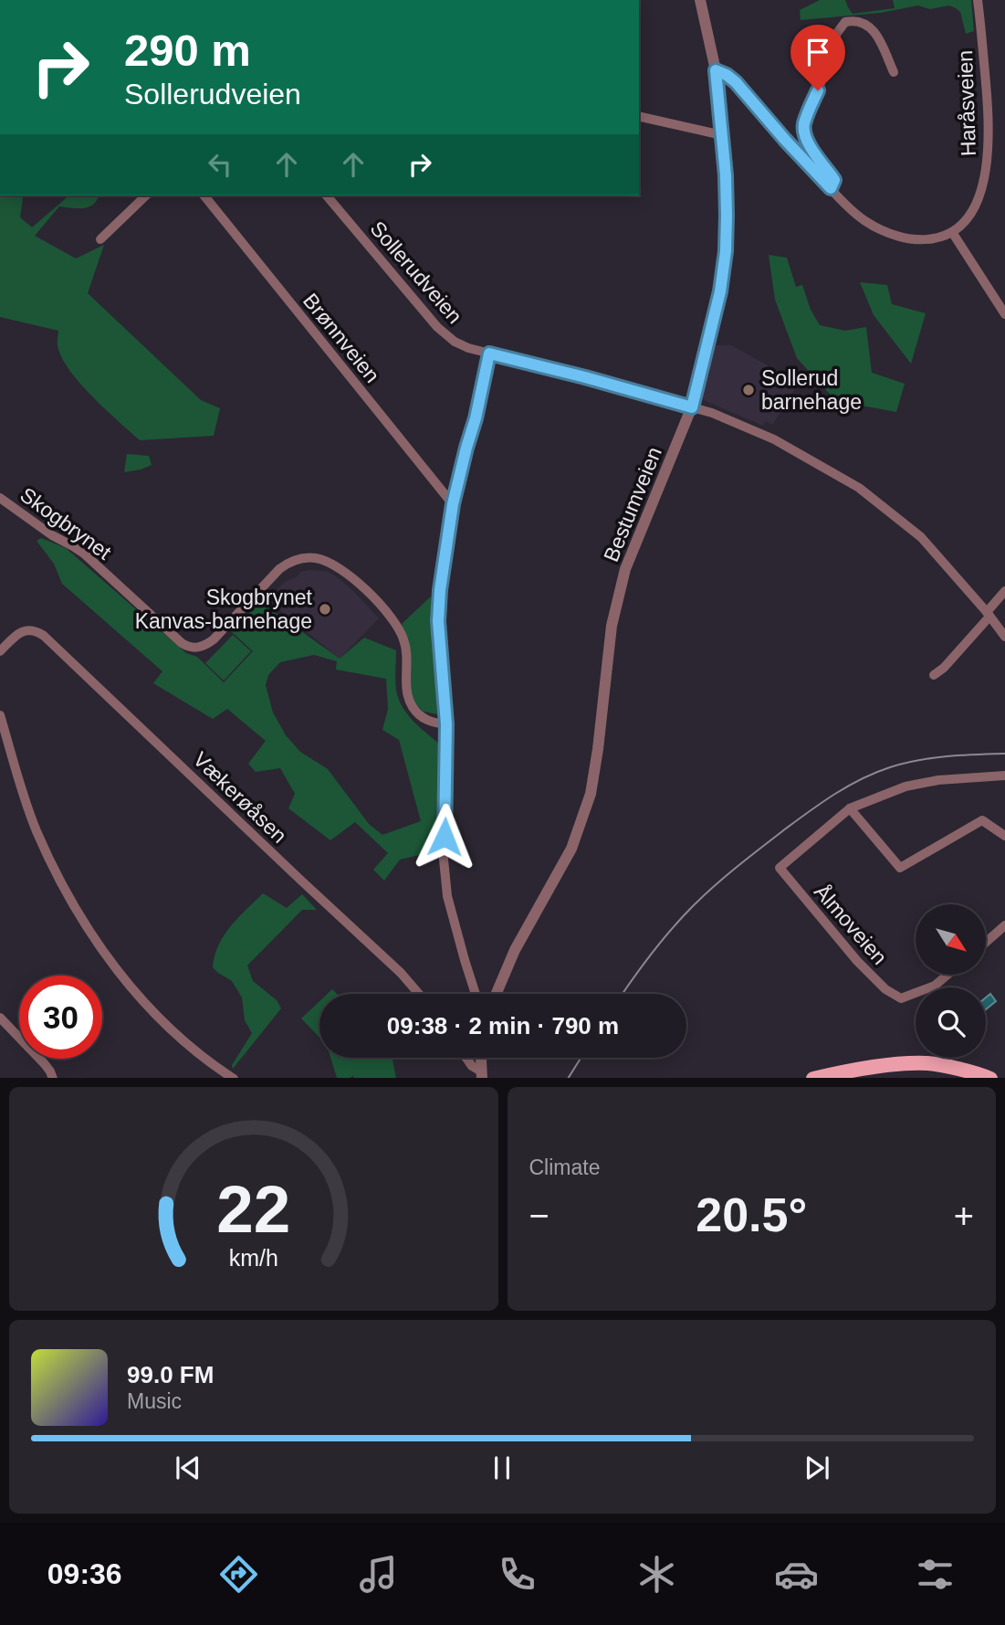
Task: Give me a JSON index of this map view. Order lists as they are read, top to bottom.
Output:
{
  "streets": {
    "street": [
      "Haråsveien",
      "Sollerudveien",
      "Brønnveien",
      "Bestumveien",
      "Skogbrynet",
      "Vækerøåsen",
      "Ålmoveien"
    ]
  },
  "crossings": [
    ["Sollerudveien", "Bestumveien"]
  ],
  "places": ["Sollerud barnehage", "Skogbrynet Kanvas-barnehage"],
  "north": "bottom right",
  "page": {
    "turn": ["290 m", "Sollerudveien"],
    "limit": "30",
    "trip": "09:38 · 2 min · 790 m",
    "tile": "Climate",
    "heat": ["−", "20.5°", "+"],
    "song": ["99.0 FM", "Music"],
    "tabs": "09:36",
    "gauge": ["22", "km/h"]
  }
}
